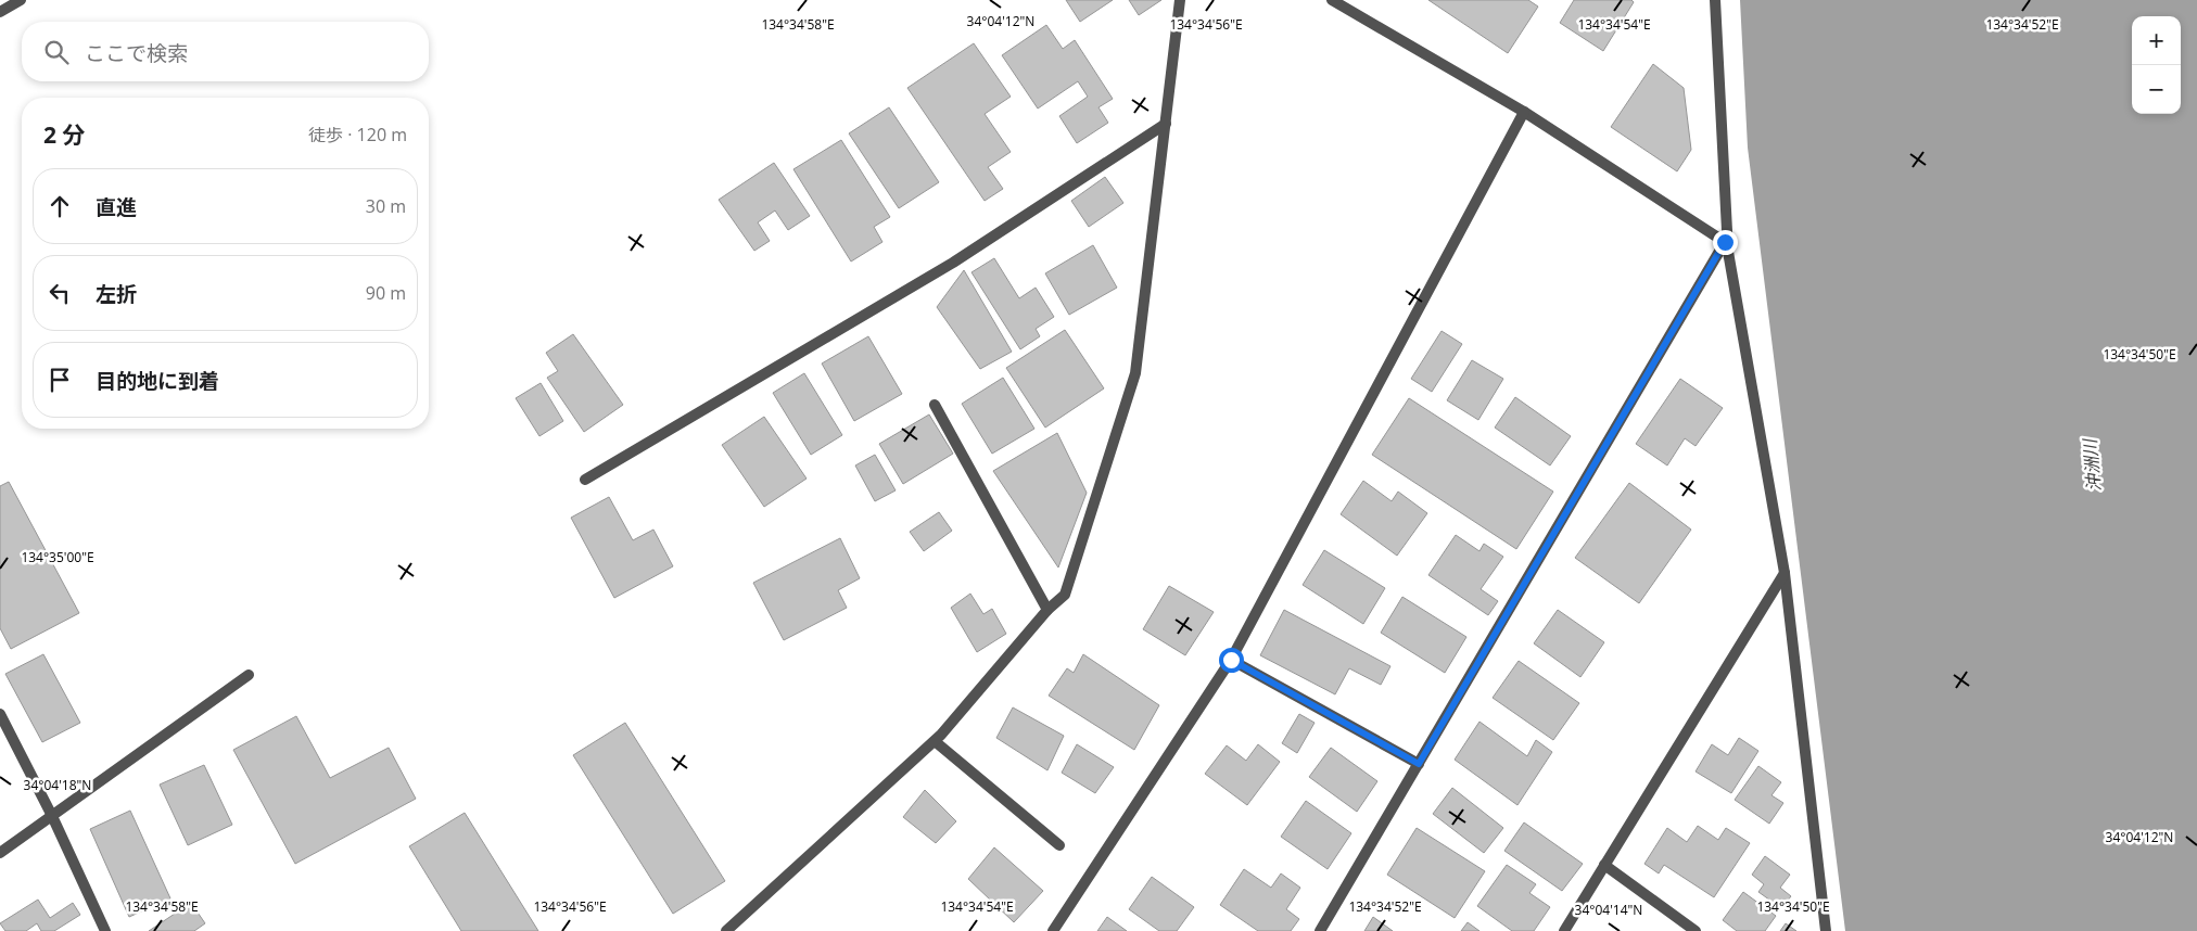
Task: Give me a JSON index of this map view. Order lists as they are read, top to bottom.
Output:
{
  "water": ["沖洲川"],
  "page": {
    "map_buttons": ["+", "−"],
    "search": "ここで検索",
    "heading": ["2 分", "徒歩 · 120 m"],
    "list": [
      ["直進", "30 m"],
      ["左折", "90 m"],
      "目的地に到着"
    ]
  },
  "coordinates": [
    "34°04'12\"N",
    "134°34'58\"E",
    "134°34'56\"E",
    "134°34'54\"E",
    "134°34'52\"E",
    "134°34'50\"E",
    "134°35'00\"E",
    "34°04'18\"N",
    "34°04'14\"N"
  ]
}
